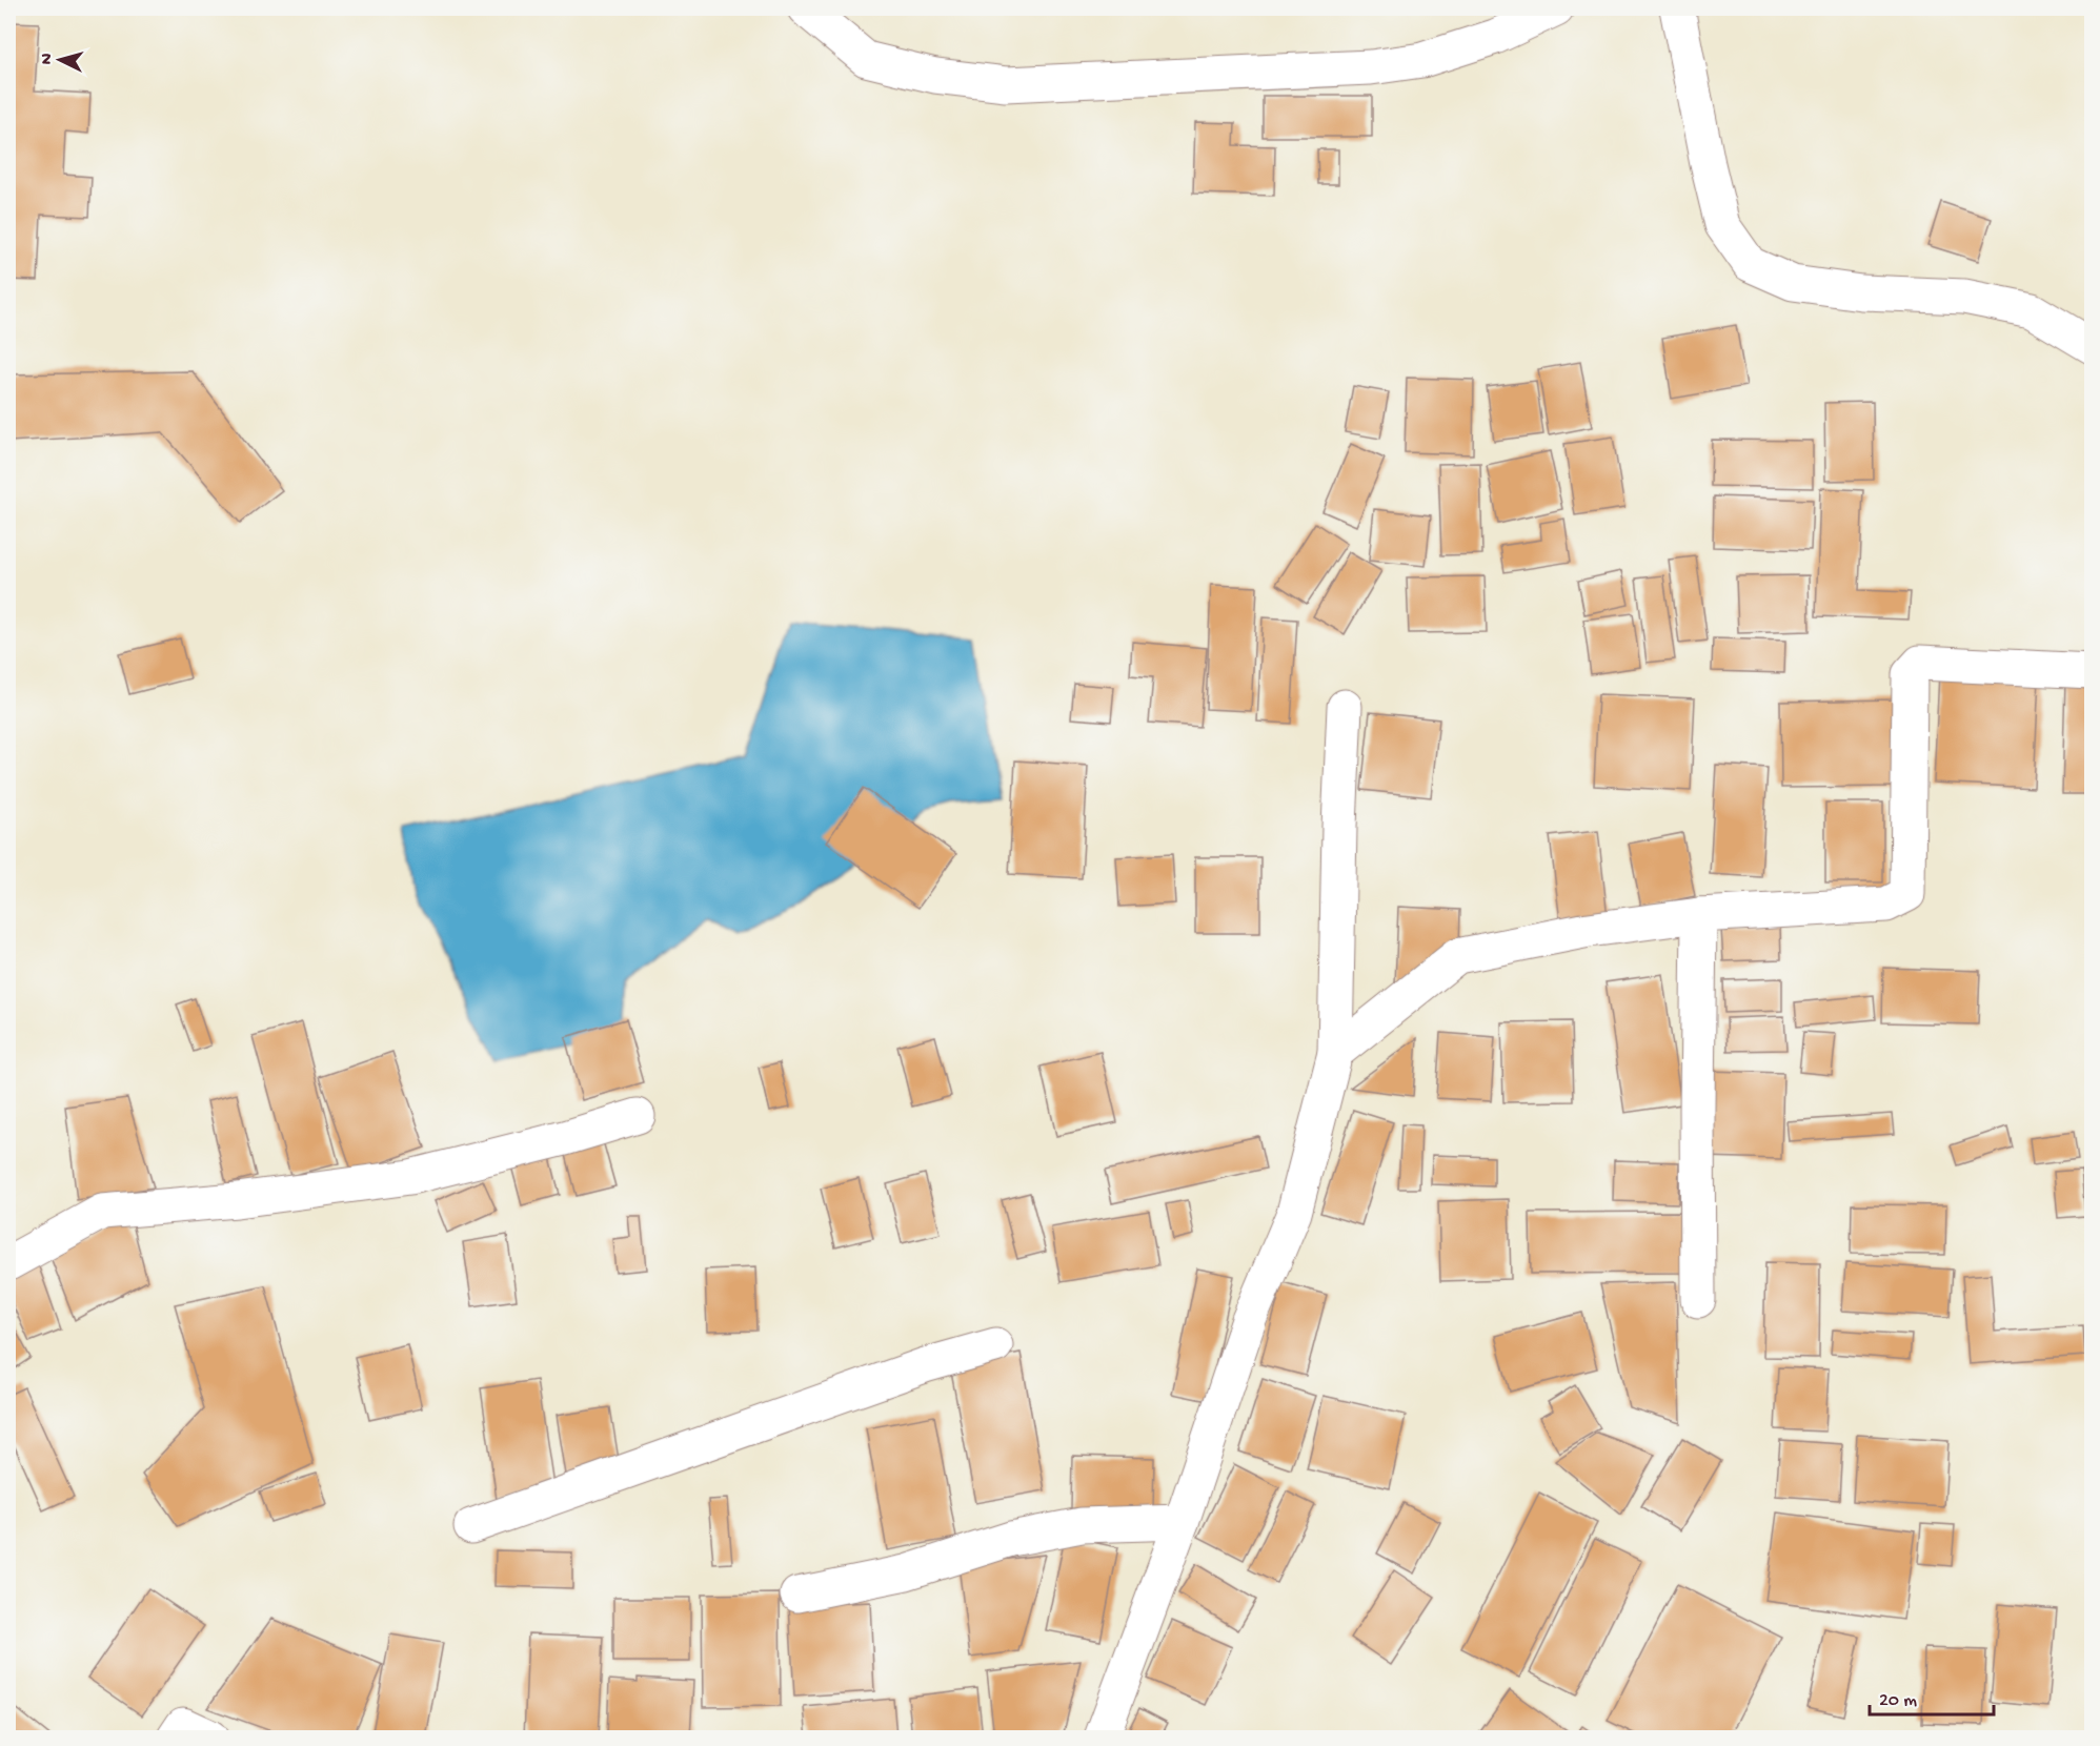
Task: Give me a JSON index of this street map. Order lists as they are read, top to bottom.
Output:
{
  "scale_bar": "20 m",
  "north": "left"
}
